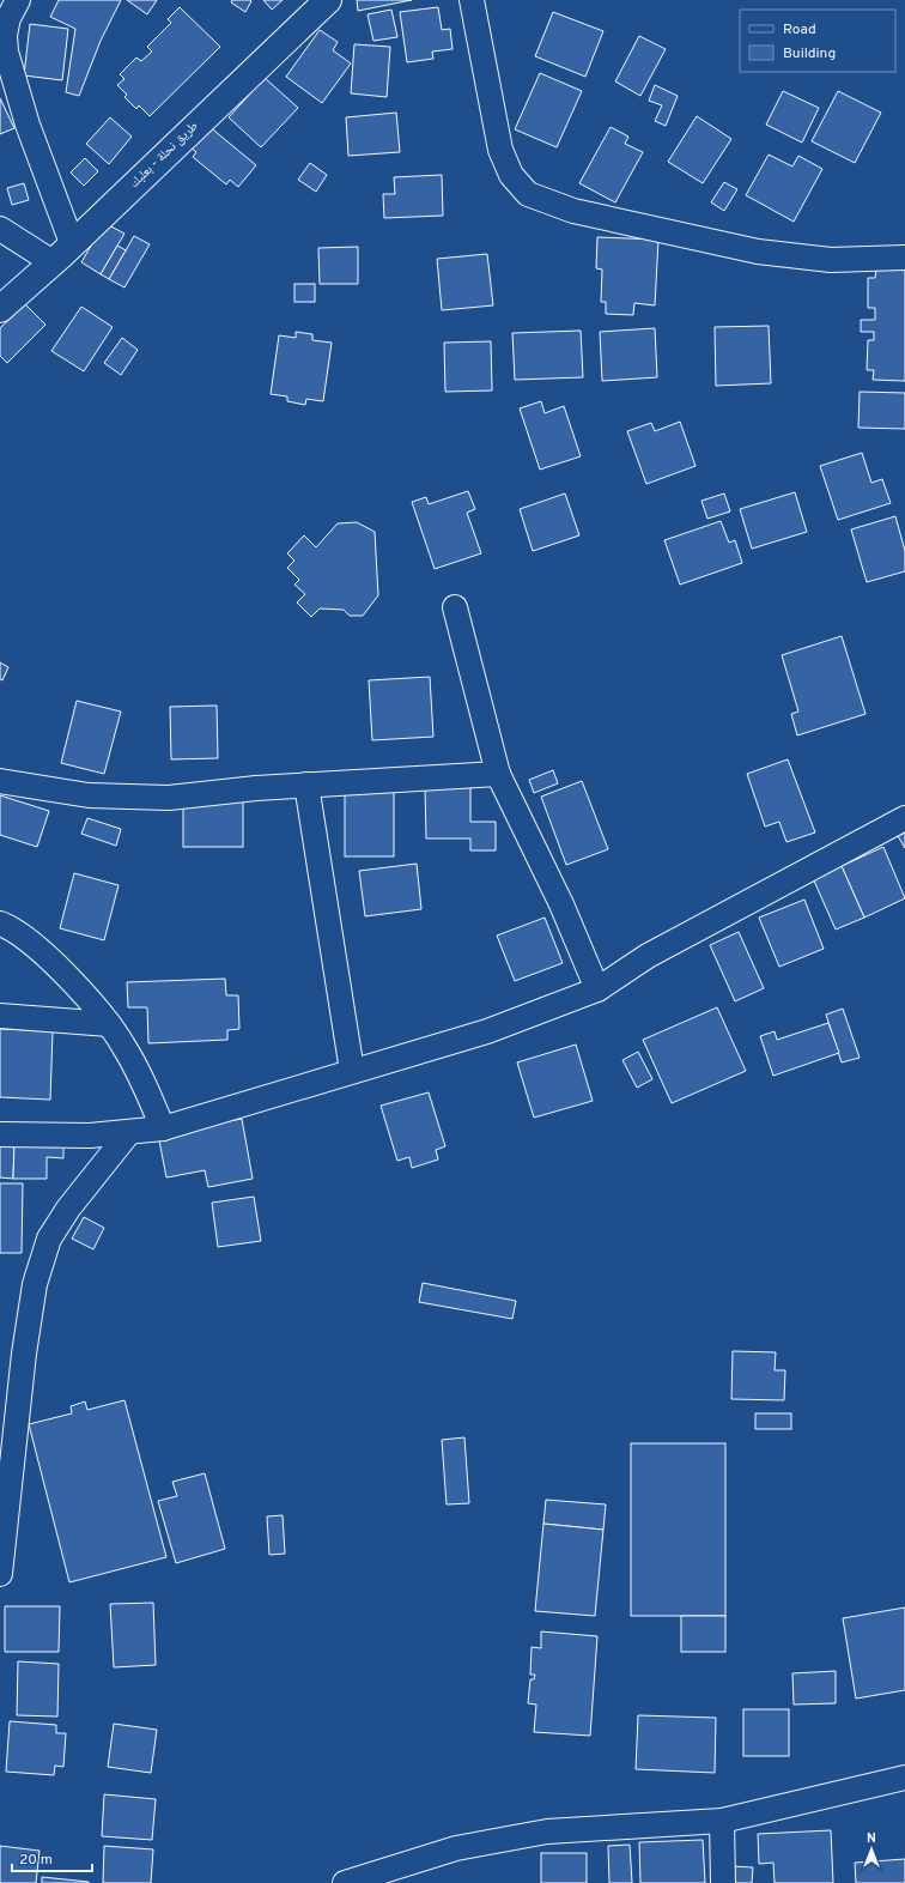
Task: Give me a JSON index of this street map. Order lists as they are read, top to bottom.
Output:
{
  "streets": {
    "street": ["طريق نحلة - بعلبك"]
  },
  "legend": ["Road", "Building"],
  "scale_bar": "20 m",
  "north": "top"
}
